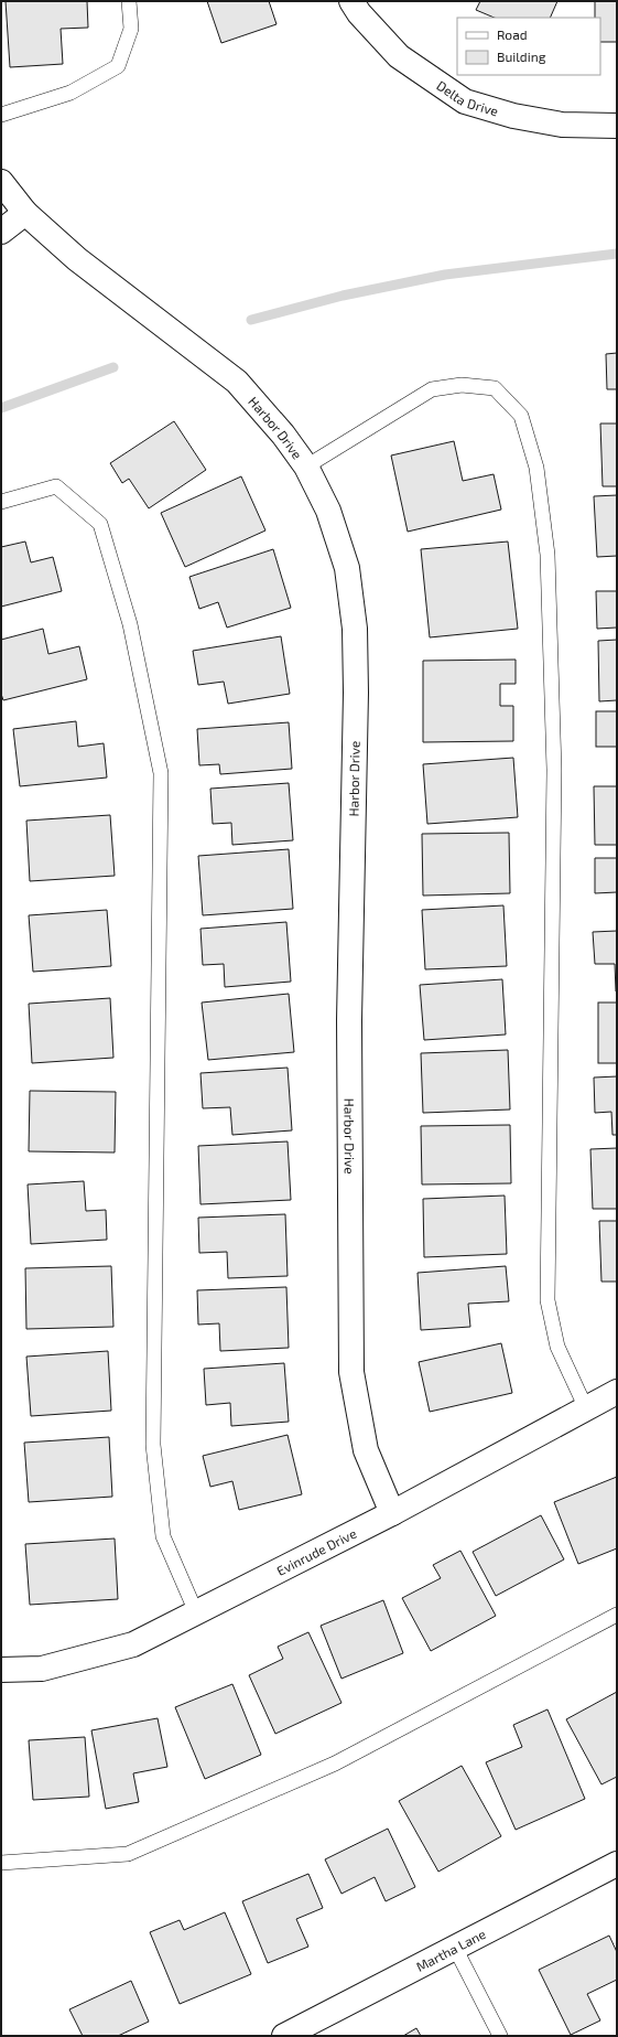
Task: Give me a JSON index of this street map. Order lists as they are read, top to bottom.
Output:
{
  "streets": {
    "street": [
      "Delta Drive",
      "Harbor Drive",
      "Evinrude Drive",
      "Martha Lane"
    ]
  },
  "crossings": [
    ["Harbor Drive", "Evinrude Drive"]
  ],
  "legend": ["Road", "Building"]
}
